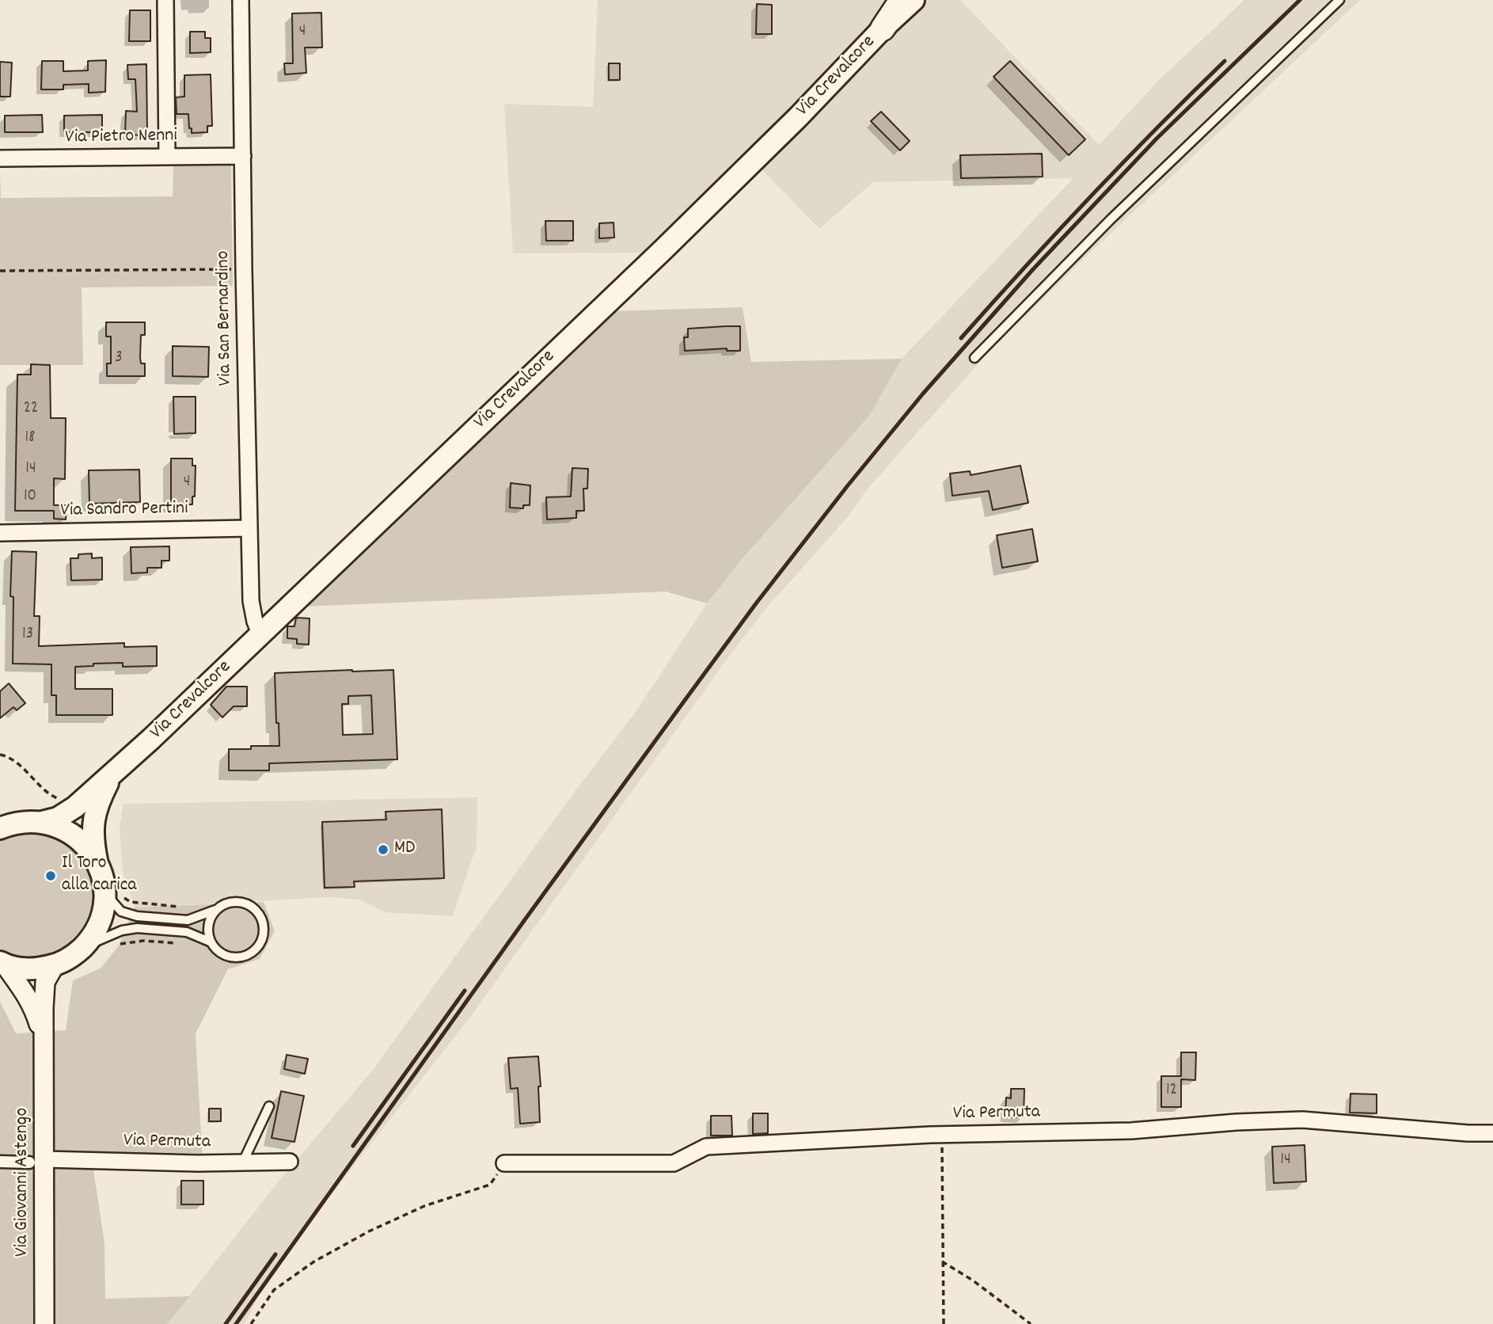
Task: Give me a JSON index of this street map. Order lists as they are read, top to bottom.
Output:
{
  "streets": {
    "main road": ["Via Crevalcore"],
    "street": [
      "Via Pietro Nenni",
      "Via San Bernardino",
      "Via Sandro Pertini",
      "Via Permuta",
      "Via Giovanni Astengo"
    ]
  },
  "crossings": [
    ["Via Crevalcore", "Via San Bernardino"],
    ["Via Crevalcore", "Via Giovanni Astengo"],
    ["Via Pietro Nenni", "Via San Bernardino"],
    ["Via San Bernardino", "Via Sandro Pertini"],
    ["Via Permuta", "Via Giovanni Astengo"]
  ],
  "places": ["MD", "Il Toro alla carica"],
  "house_numbers": [
    "4",
    "3",
    "22",
    "18",
    "14",
    "4",
    "10",
    "13",
    "12",
    "14"
  ]
}
